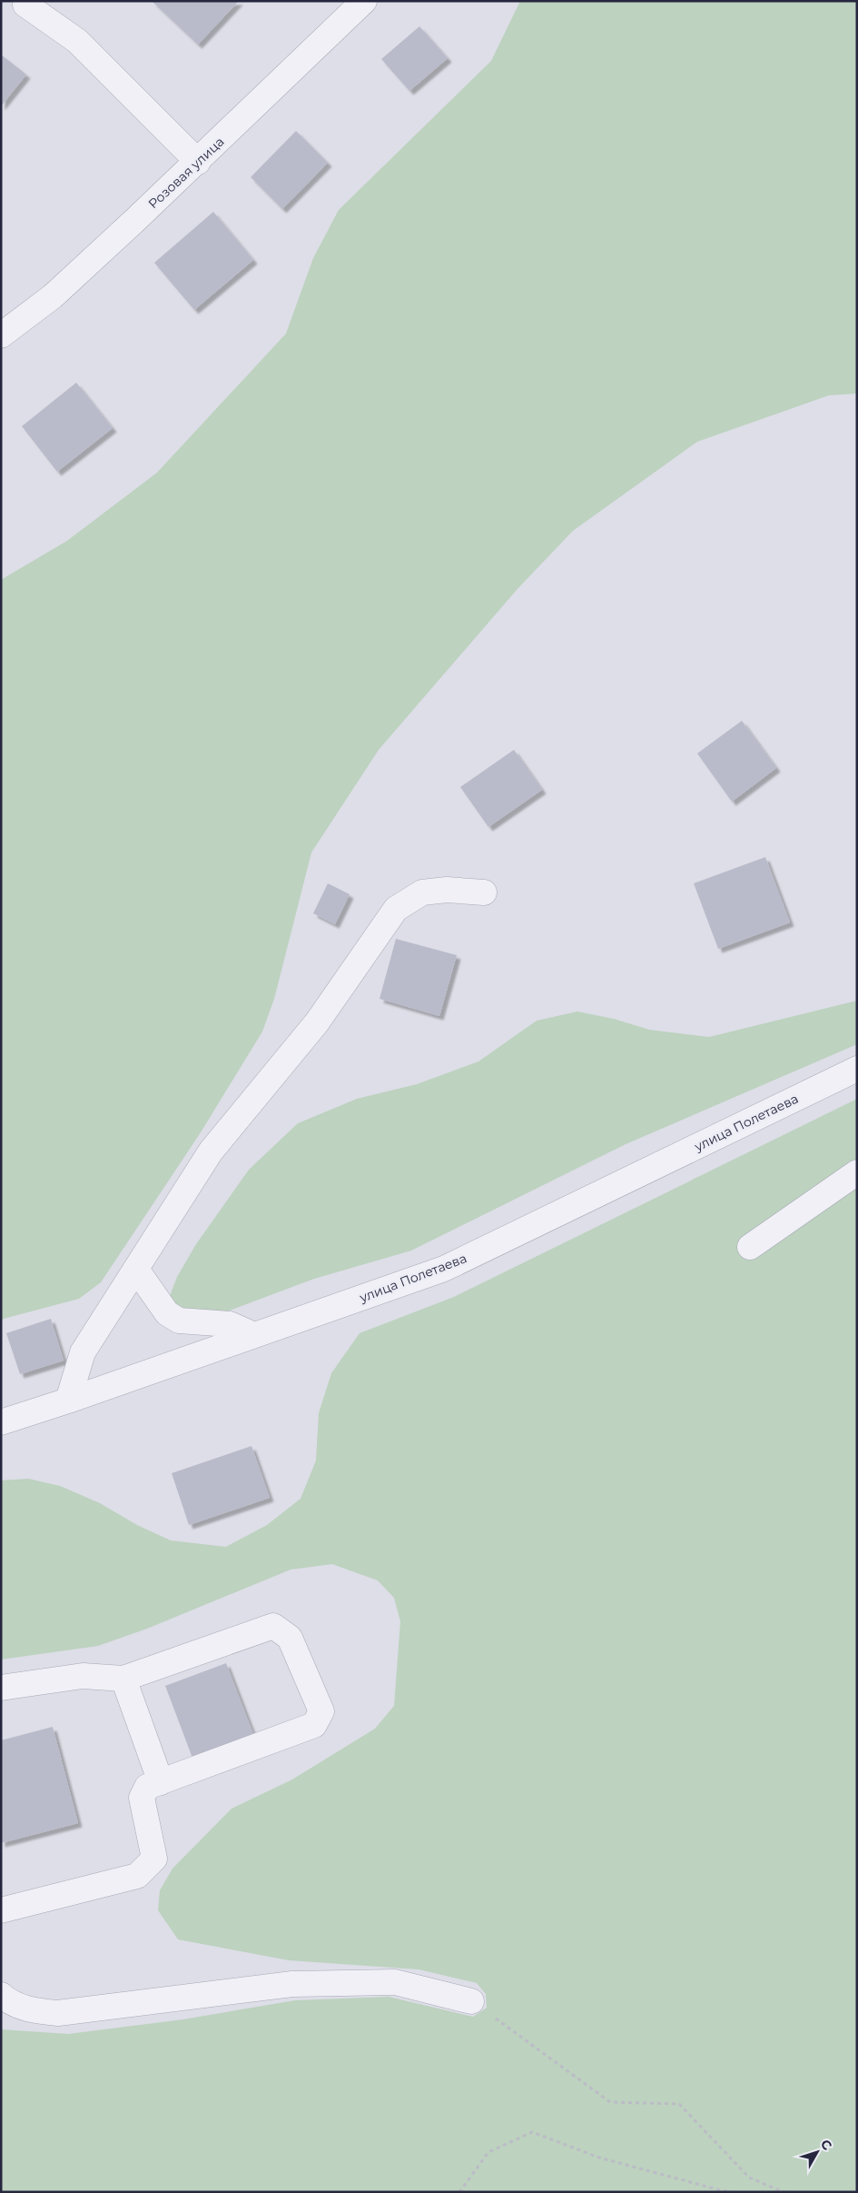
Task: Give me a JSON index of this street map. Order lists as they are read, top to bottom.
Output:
{
  "streets": {
    "street": ["Розовая улица", "улица Полетаева"]
  },
  "north": "top right"
}
